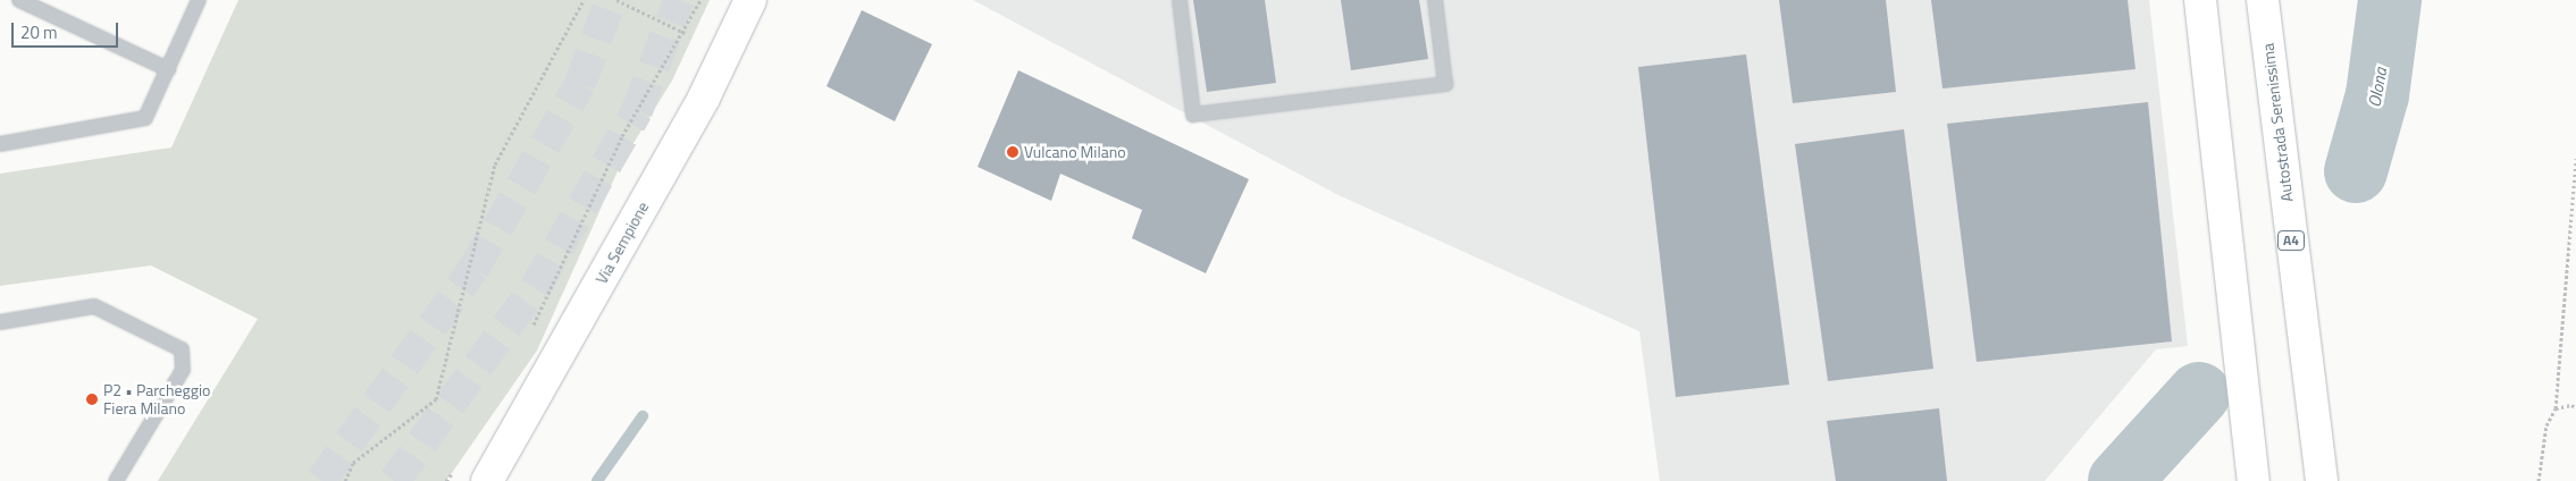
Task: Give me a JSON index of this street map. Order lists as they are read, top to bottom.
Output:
{
  "streets": {
    "main road": ["Autostrada Serenissima", "A4", "Via Sempione"]
  },
  "water": ["Olona"],
  "places": ["Vulcano Milano", "P2 • Parcheggio Fiera Milano"],
  "scale_bar": "20 m"
}
